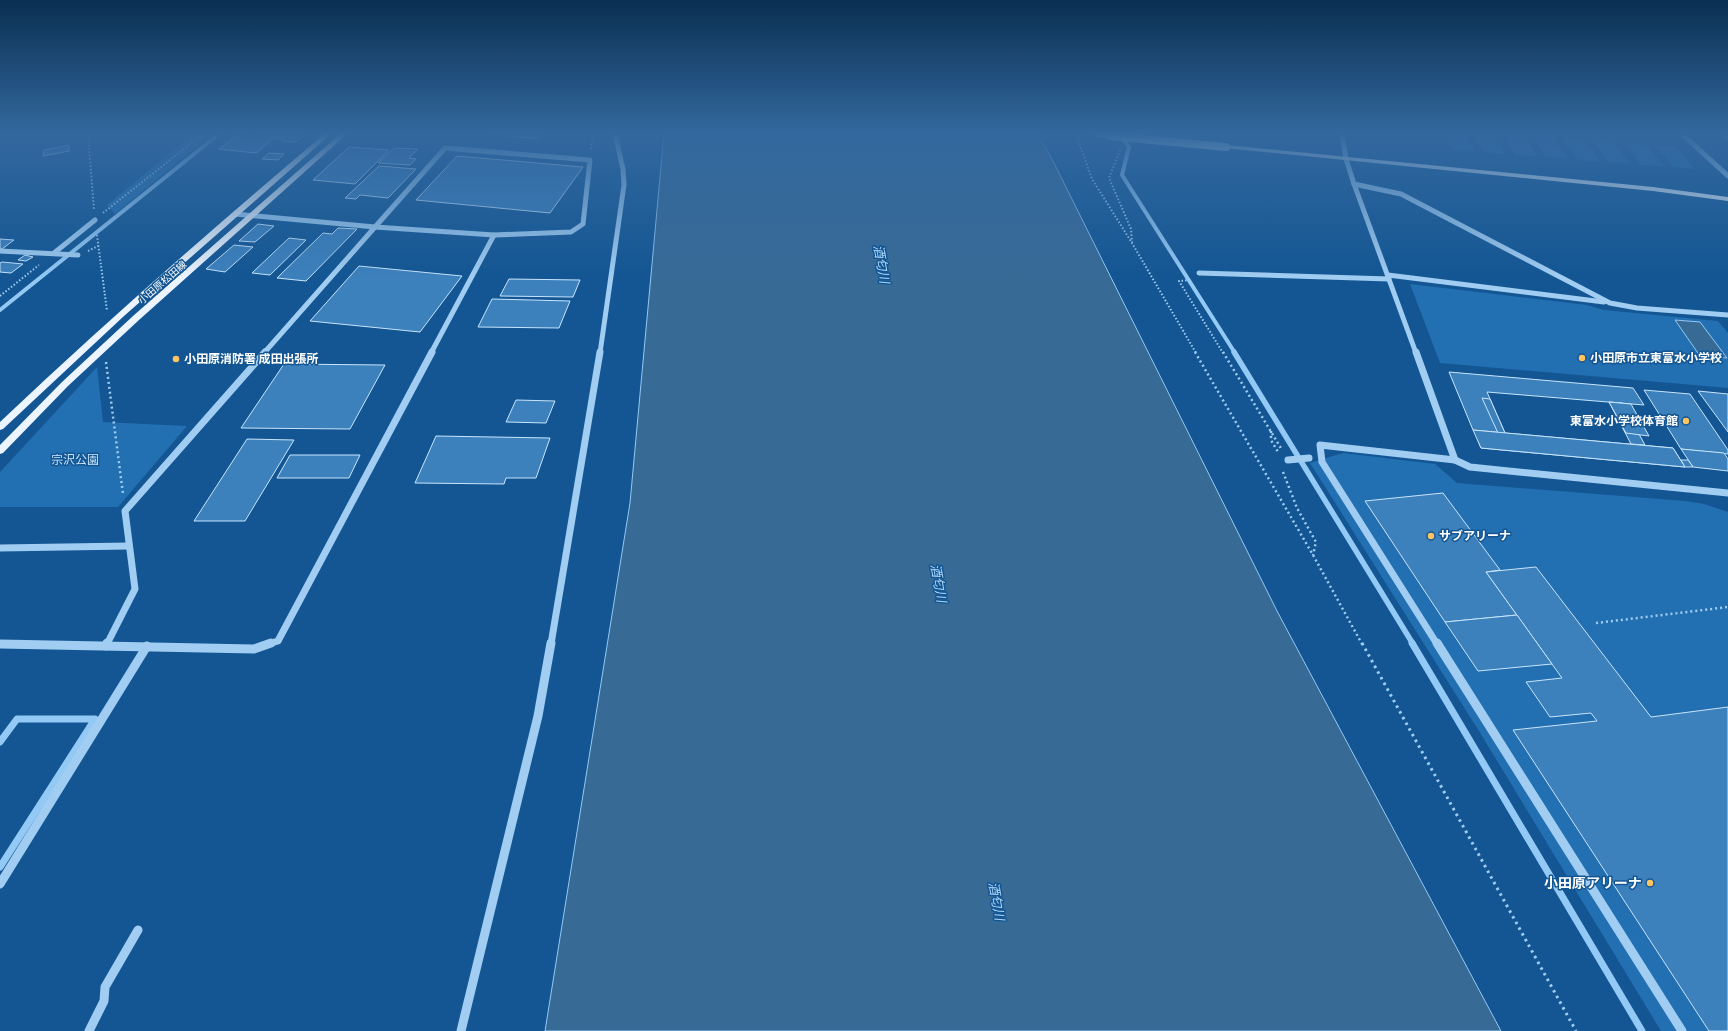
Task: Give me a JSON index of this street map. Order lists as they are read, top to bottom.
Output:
{
  "streets": {
    "main road": ["小田原松田線"]
  },
  "water": ["酒匂川"],
  "parks": ["宗沢公園"],
  "places": [
    "小田原市立東富水小学校",
    "小田原消防署 成田出張所",
    "東富水小学校体育館",
    "サブアリーナ",
    "小田原アリーナ"
  ]
}
